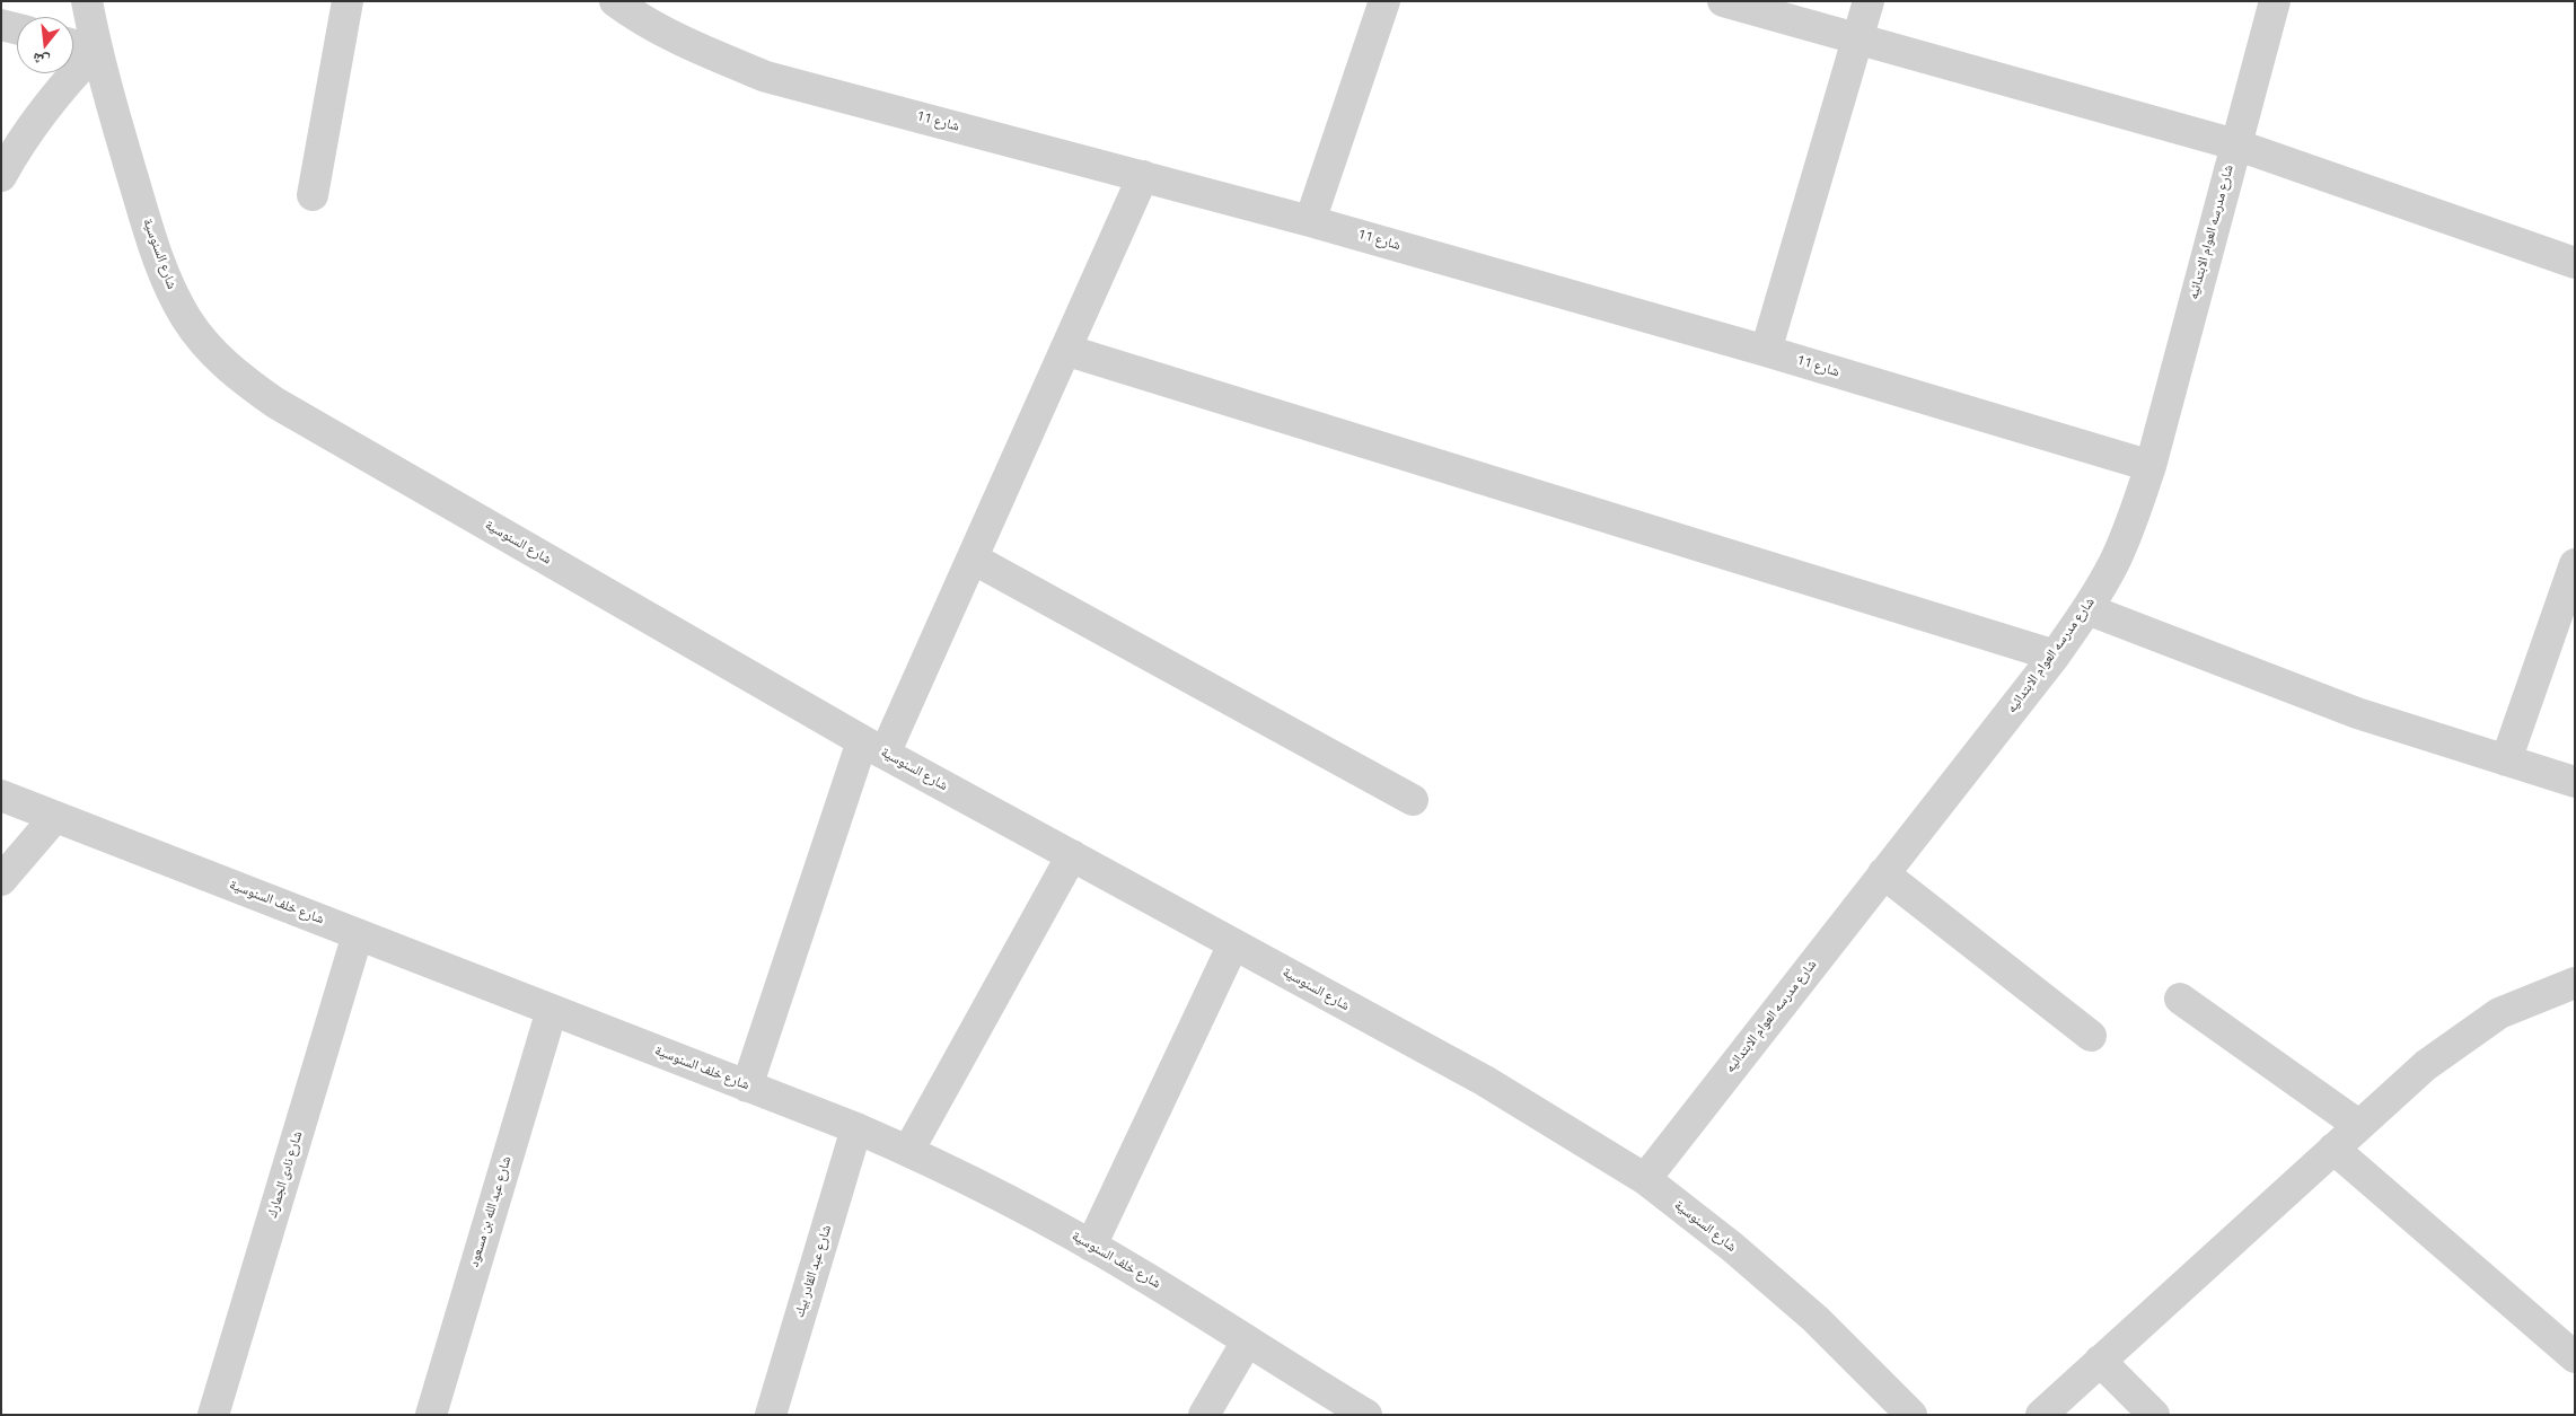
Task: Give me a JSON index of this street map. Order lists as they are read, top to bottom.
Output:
{
  "streets": {
    "street": [
      "شارع 11",
      "شارع مدرسه العوام الابتدائيه",
      "شارع السنوسية",
      "شارع خلف السنوسية",
      "شارع نادى الجمارك",
      "شارع عبد الله بن مسعود",
      "شارع عبد القادر بيك"
    ]
  },
  "crossings": [
    ["شارع 11", "شارع مدرسه العوام الابتدائيه"],
    ["شارع مدرسه العوام الابتدائيه", "شارع السنوسية"],
    ["شارع خلف السنوسية", "شارع نادى الجمارك"],
    ["شارع خلف السنوسية", "شارع عبد الله بن مسعود"],
    ["شارع خلف السنوسية", "شارع عبد القادر بيك"]
  ],
  "north": "bottom"
}
